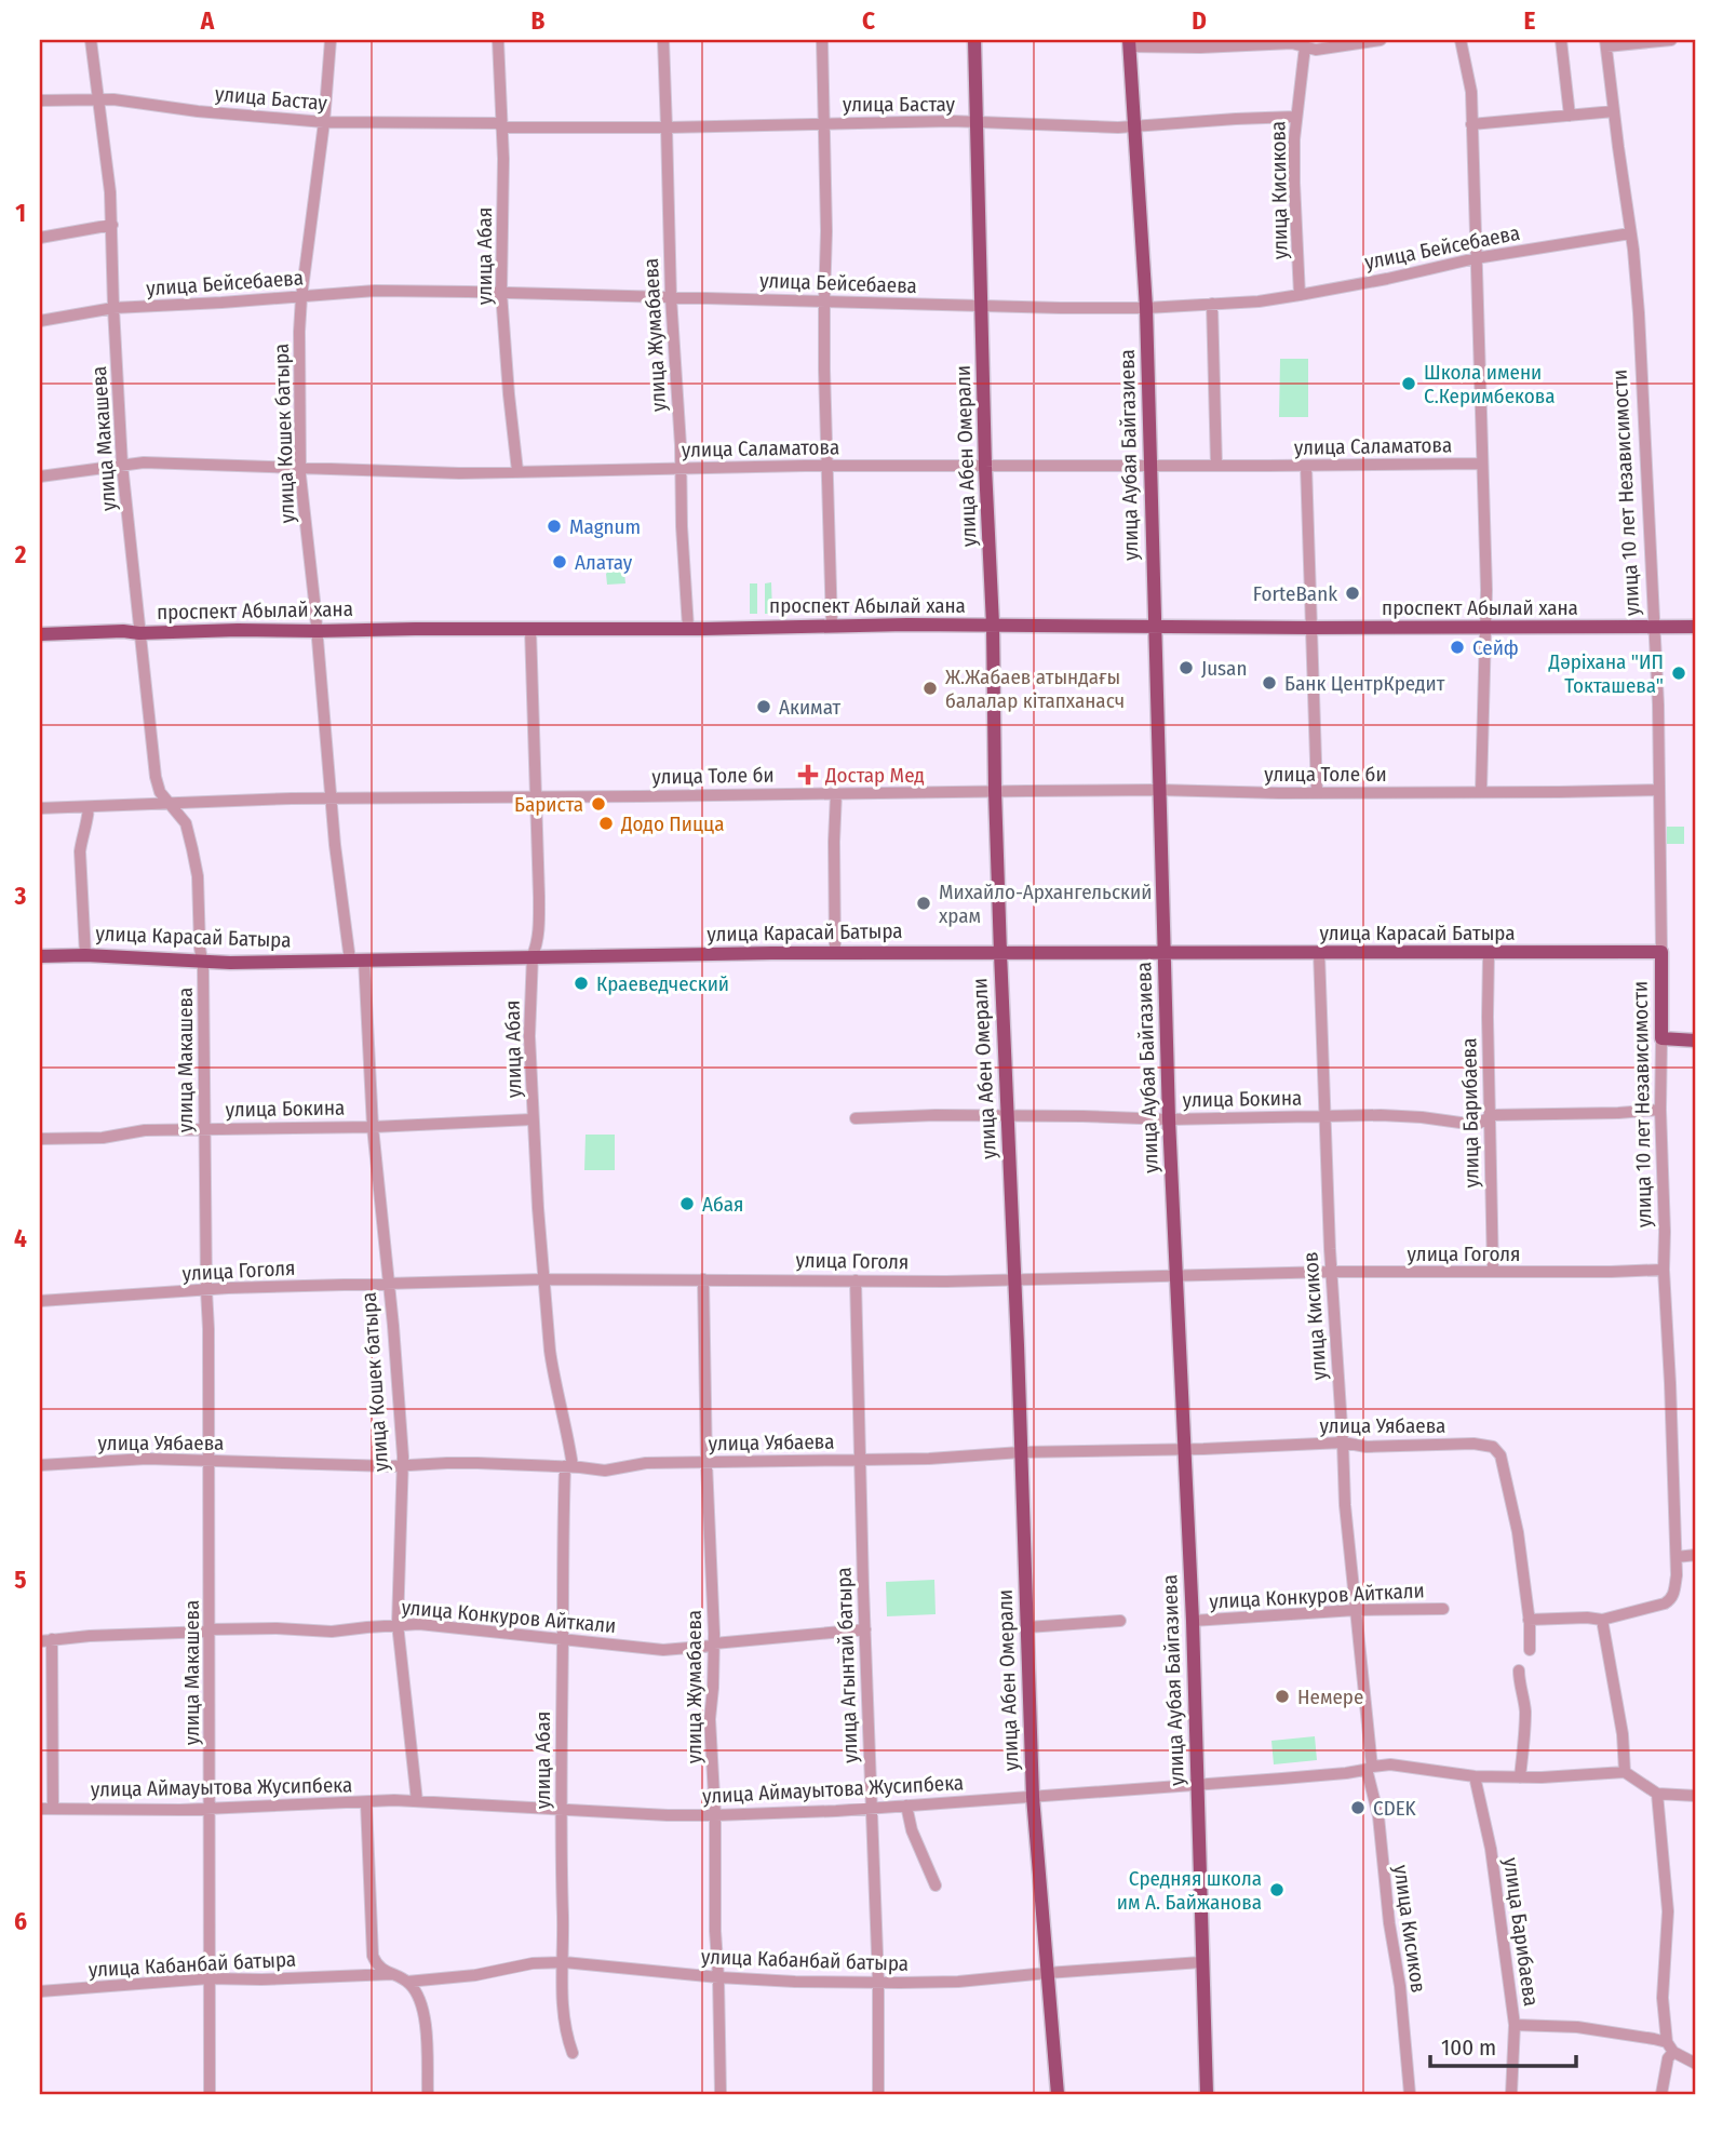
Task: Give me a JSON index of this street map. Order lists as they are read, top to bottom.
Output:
{
  "streets": {
    "main road": [
      "улица Аубая Байгазиева",
      "улица Абен Омерали",
      "улица 10 лет Независимости",
      "проспект Абылай хана",
      "улица Карасай Батыра"
    ],
    "street": [
      "улица Бастау",
      "улица Кисикова",
      "улица Бейсебаева",
      "улица Абая",
      "улица Жумабаева",
      "улица Кошек батыра",
      "улица Макашева",
      "улица Саламатова",
      "улица Толе би",
      "улица Бокина",
      "улица Барибаева",
      "улица Гоголя",
      "улица Кисиков",
      "улица Уябаева",
      "улица Конкуров Айткали",
      "улица Агынтай батыра",
      "улица Аймауытова Жусипбека",
      "улица Кабанбай батыра"
    ]
  },
  "crossings": [
    ["улица Бастау", "улица Кисикова"],
    ["улица Бастау", "улица Абая"],
    ["улица Бастау", "улица Жумабаева"],
    ["улица Бастау", "улица Кошек батыра"],
    ["улица Бастау", "улица Макашева"],
    ["улица Бастау", "улица Аубая Байгазиева"],
    ["улица Бастау", "улица Абен Омерали"],
    ["улица Кисикова", "улица Бейсебаева"],
    ["улица Бейсебаева", "улица Абая"],
    ["улица Бейсебаева", "улица Жумабаева"],
    ["улица Бейсебаева", "улица Кошек батыра"],
    ["улица Бейсебаева", "улица Макашева"],
    ["улица Бейсебаева", "улица Аубая Байгазиева"],
    ["улица Бейсебаева", "улица Абен Омерали"],
    ["улица Бейсебаева", "улица 10 лет Независимости"],
    ["улица Абая", "улица Саламатова"],
    ["улица Абая", "проспект Абылай хана"],
    ["улица Абая", "улица Толе би"],
    ["улица Абая", "улица Карасай Батыра"],
    ["улица Абая", "улица Бокина"],
    ["улица Абая", "улица Гоголя"],
    ["улица Абая", "улица Уябаева"],
    ["улица Абая", "улица Конкуров Айткали"],
    ["улица Абая", "улица Аймауытова Жусипбека"],
    ["улица Абая", "улица Кабанбай батыра"],
    ["улица Жумабаева", "улица Саламатова"],
    ["улица Жумабаева", "проспект Абылай хана"],
    ["улица Жумабаева", "улица Гоголя"],
    ["улица Жумабаева", "улица Уябаева"],
    ["улица Жумабаева", "улица Конкуров Айткали"],
    ["улица Жумабаева", "улица Аймауытова Жусипбека"],
    ["улица Жумабаева", "улица Кабанбай батыра"],
    ["улица Кошек батыра", "улица Саламатова"],
    ["улица Кошек батыра", "проспект Абылай хана"],
    ["улица Кошек батыра", "улица Толе би"],
    ["улица Кошек батыра", "улица Карасай Батыра"],
    ["улица Кошек батыра", "улица Бокина"],
    ["улица Кошек батыра", "улица Гоголя"],
    ["улица Кошек батыра", "улица Уябаева"],
    ["улица Кошек батыра", "улица Конкуров Айткали"],
    ["улица Кошек батыра", "улица Аймауытова Жусипбека"],
    ["улица Макашева", "улица Саламатова"],
    ["улица Макашева", "проспект Абылай хана"],
    ["улица Макашева", "улица Толе би"],
    ["улица Макашева", "улица Карасай Батыра"],
    ["улица Макашева", "улица Бокина"],
    ["улица Макашева", "улица Гоголя"],
    ["улица Макашева", "улица Уябаева"],
    ["улица Макашева", "улица Конкуров Айткали"],
    ["улица Макашева", "улица Аймауытова Жусипбека"],
    ["улица Макашева", "улица Кабанбай батыра"],
    ["улица Саламатова", "улица Аубая Байгазиева"],
    ["улица Саламатова", "улица Абен Омерали"],
    ["улица Аубая Байгазиева", "проспект Абылай хана"],
    ["улица Аубая Байгазиева", "улица Толе би"],
    ["улица Аубая Байгазиева", "улица Карасай Батыра"],
    ["улица Аубая Байгазиева", "улица Бокина"],
    ["улица Аубая Байгазиева", "улица Гоголя"],
    ["улица Аубая Байгазиева", "улица Уябаева"],
    ["улица Аубая Байгазиева", "улица Конкуров Айткали"],
    ["улица Аубая Байгазиева", "улица Аймауытова Жусипбека"],
    ["улица Аубая Байгазиева", "улица Кабанбай батыра"],
    ["улица Абен Омерали", "проспект Абылай хана"],
    ["улица Абен Омерали", "улица Толе би"],
    ["улица Абен Омерали", "улица Карасай Батыра"],
    ["улица Абен Омерали", "улица Бокина"],
    ["улица Абен Омерали", "улица Гоголя"],
    ["улица Абен Омерали", "улица Уябаева"],
    ["улица Абен Омерали", "улица Аймауытова Жусипбека"],
    ["улица Абен Омерали", "улица Кабанбай батыра"],
    ["улица 10 лет Независимости", "проспект Абылай хана"],
    ["улица 10 лет Независимости", "улица Толе би"],
    ["улица 10 лет Независимости", "улица Карасай Батыра"],
    ["улица 10 лет Независимости", "улица Бокина"],
    ["улица 10 лет Независимости", "улица Гоголя"],
    ["улица Карасай Батыра", "улица Барибаева"],
    ["улица Карасай Батыра", "улица Кисиков"],
    ["улица Бокина", "улица Барибаева"],
    ["улица Бокина", "улица Кисиков"],
    ["улица Барибаева", "улица Гоголя"],
    ["улица Барибаева", "улица Аймауытова Жусипбека"],
    ["улица Гоголя", "улица Кисиков"],
    ["улица Гоголя", "улица Агынтай батыра"],
    ["улица Кисиков", "улица Уябаева"],
    ["улица Кисиков", "улица Конкуров Айткали"],
    ["улица Кисиков", "улица Аймауытова Жусипбека"],
    ["улица Уябаева", "улица Агынтай батыра"],
    ["улица Конкуров Айткали", "улица Агынтай батыра"],
    ["улица Агынтай батыра", "улица Аймауытова Жусипбека"],
    ["улица Агынтай батыра", "улица Кабанбай батыра"]
  ],
  "places": {
    "other": [
      "Школа имени С.Керимбекова",
      "Magnum",
      "Алатау",
      "ForteBank",
      "Сейф",
      "Jusan",
      "Дәріхана \"ИП Токташева\"",
      "Банк ЦентрКредит",
      "Ж.Жабаев атындағы балалар кітапханасч",
      "Акимат",
      "Бариста",
      "Додо Пицца",
      "Михайло-Архангельский храм",
      "Краеведческий",
      "Абая",
      "Немере",
      "CDEK",
      "Средняя школа им А. Байжанова"
    ],
    "health": ["Достар Мед"]
  },
  "scale_bar": "100 m",
  "grid": {
    "columns": [
      "A",
      "B",
      "C",
      "D",
      "E"
    ],
    "rows": [
      "1",
      "2",
      "3",
      "4",
      "5",
      "6"
    ]
  }
}
